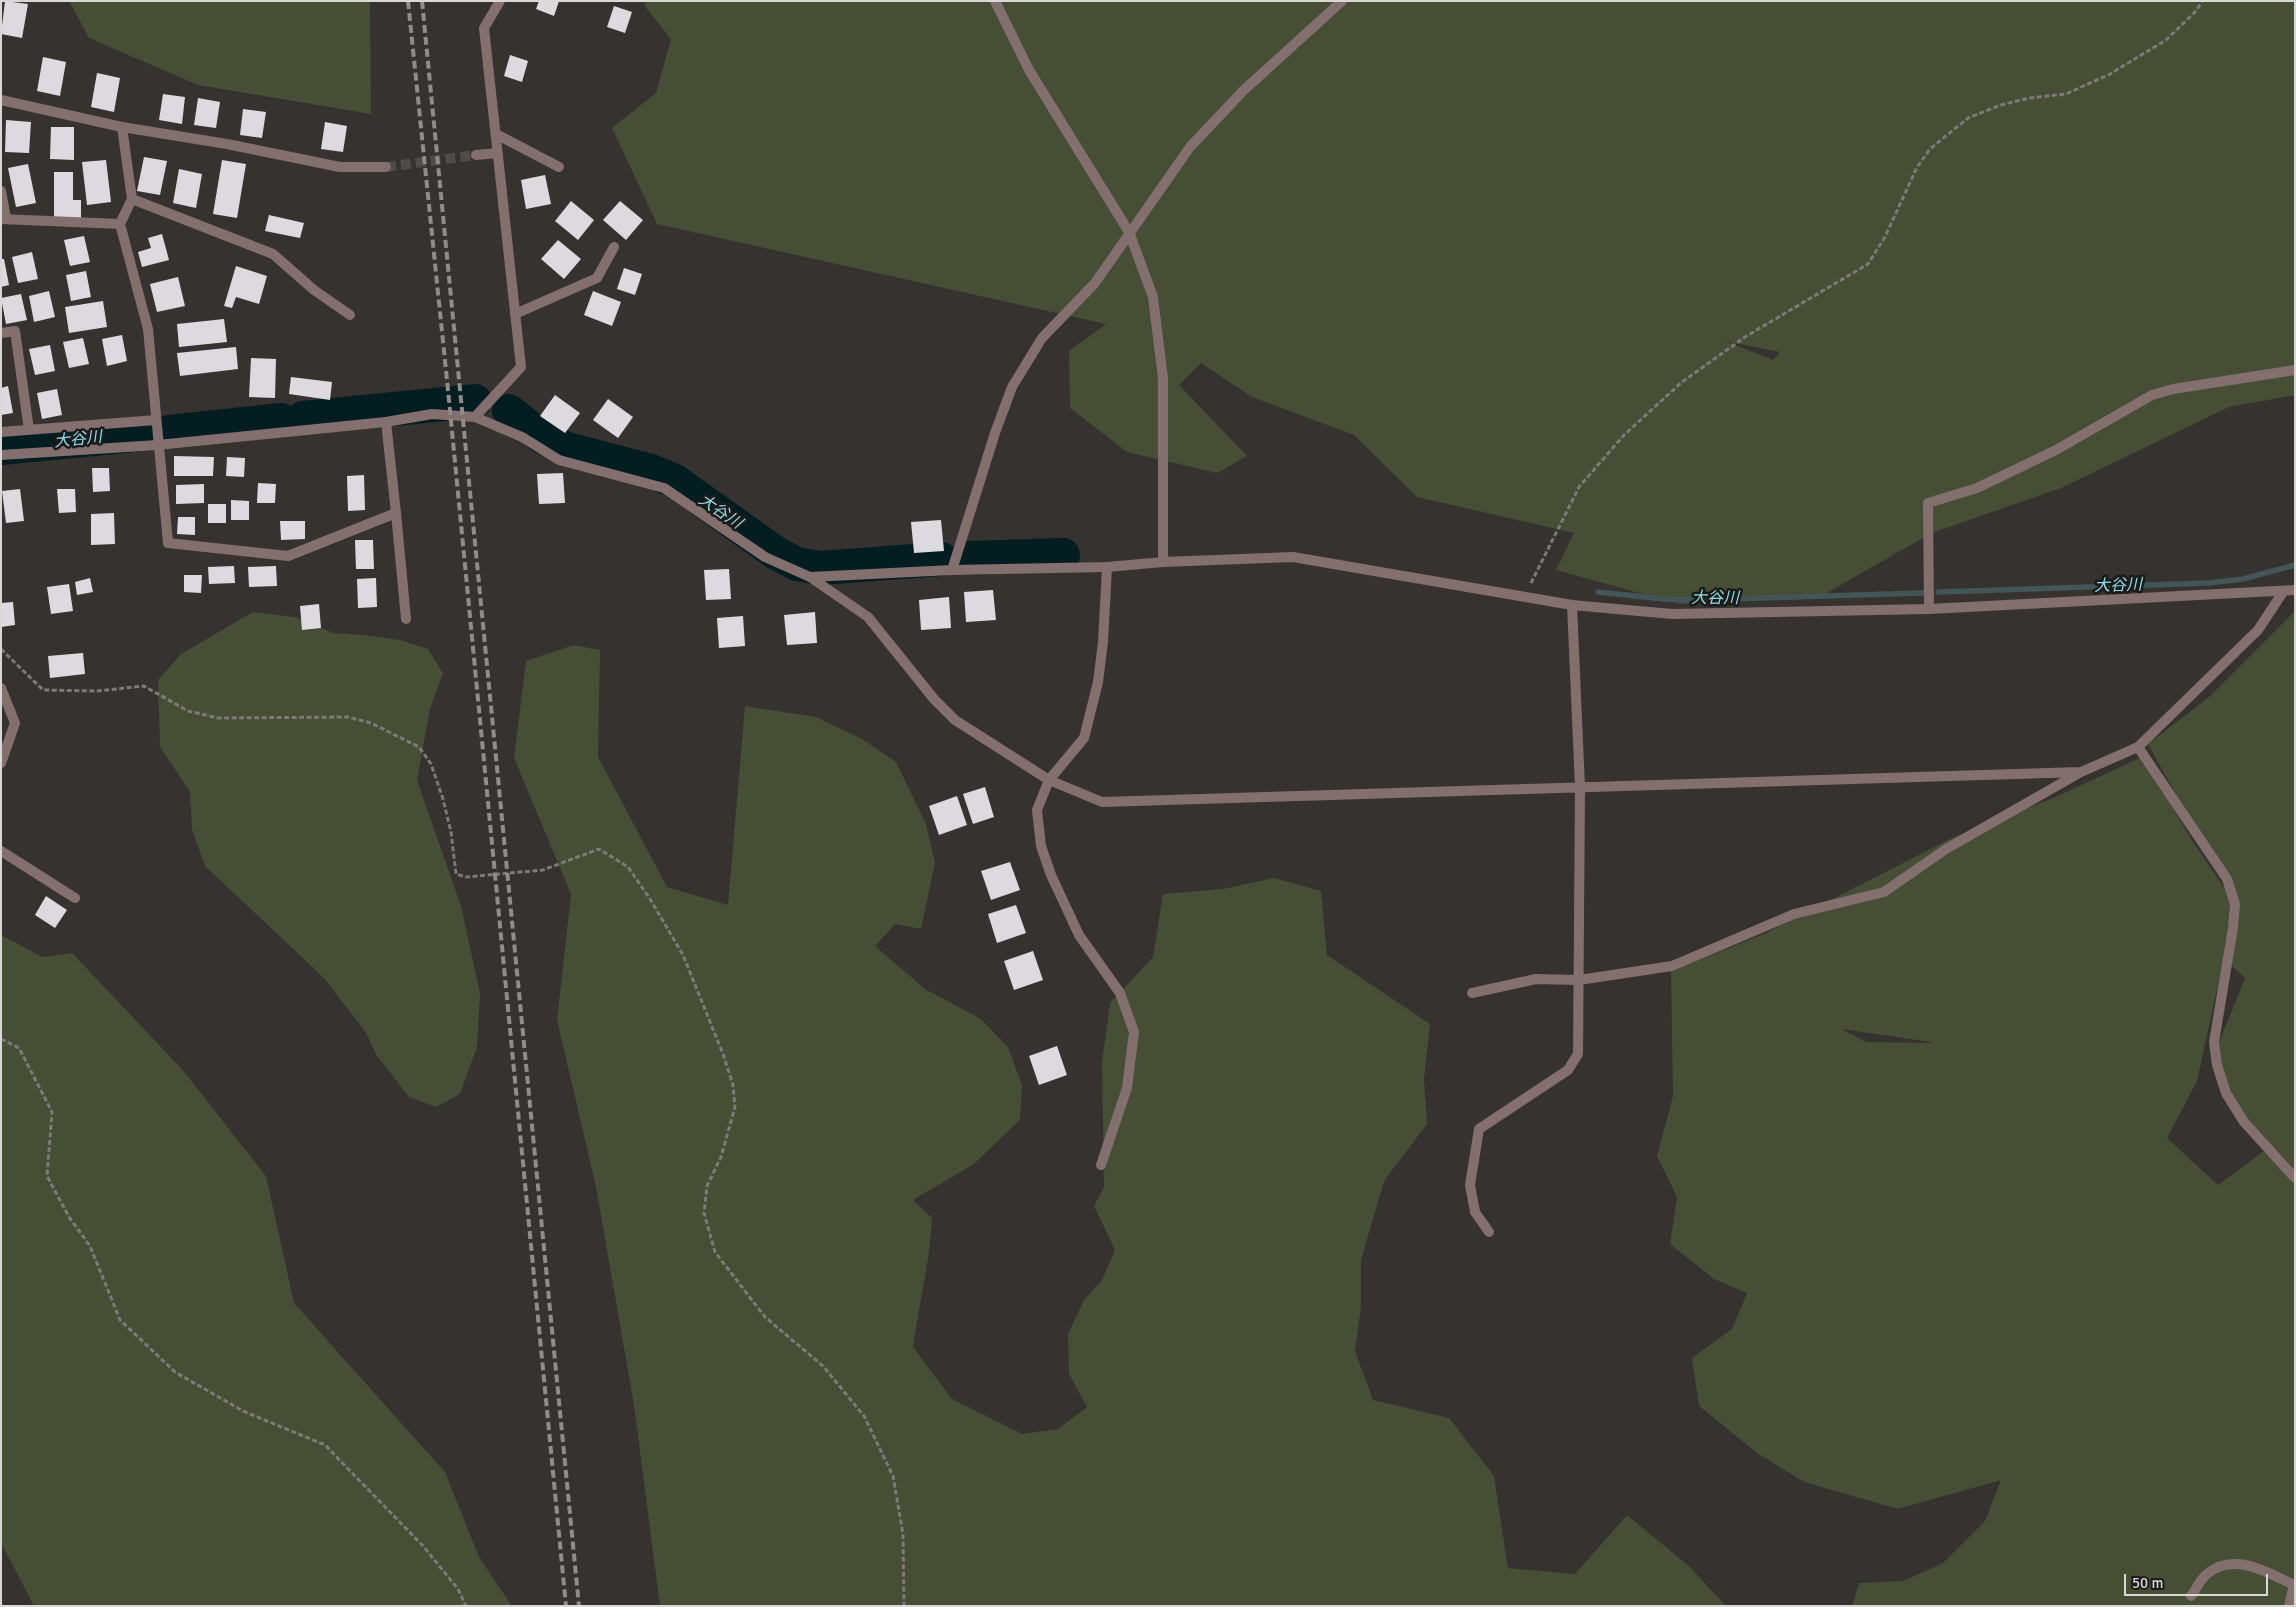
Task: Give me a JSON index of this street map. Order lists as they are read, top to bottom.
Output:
{
  "water": ["大谷川"],
  "scale_bar": "50 m"
}
